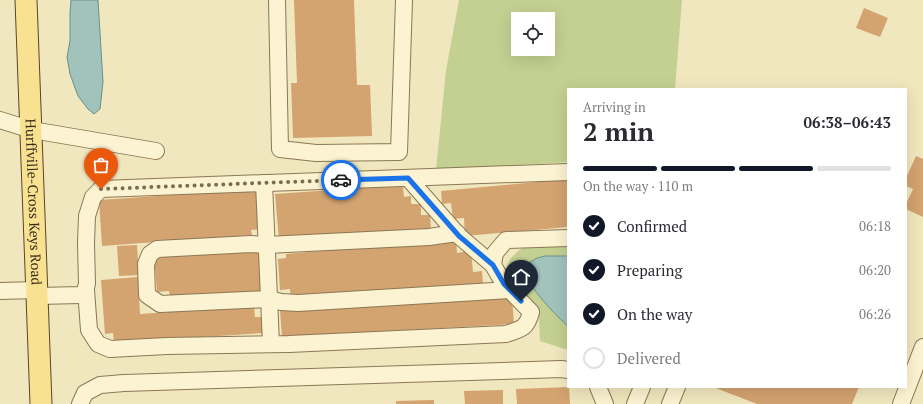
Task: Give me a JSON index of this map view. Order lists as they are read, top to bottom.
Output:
{
  "streets": {
    "main road": ["Hurffville-Cross Keys Road"]
  },
  "page": {
    "heading": ["2 min", "Arriving in", "06:38–06:43"],
    "bar": "On the way · 110 m",
    "list": [
      ["Confirmed", "06:18"],
      ["Preparing", "06:20"],
      ["On the way", "06:26"],
      "Delivered"
    ]
  }
}
